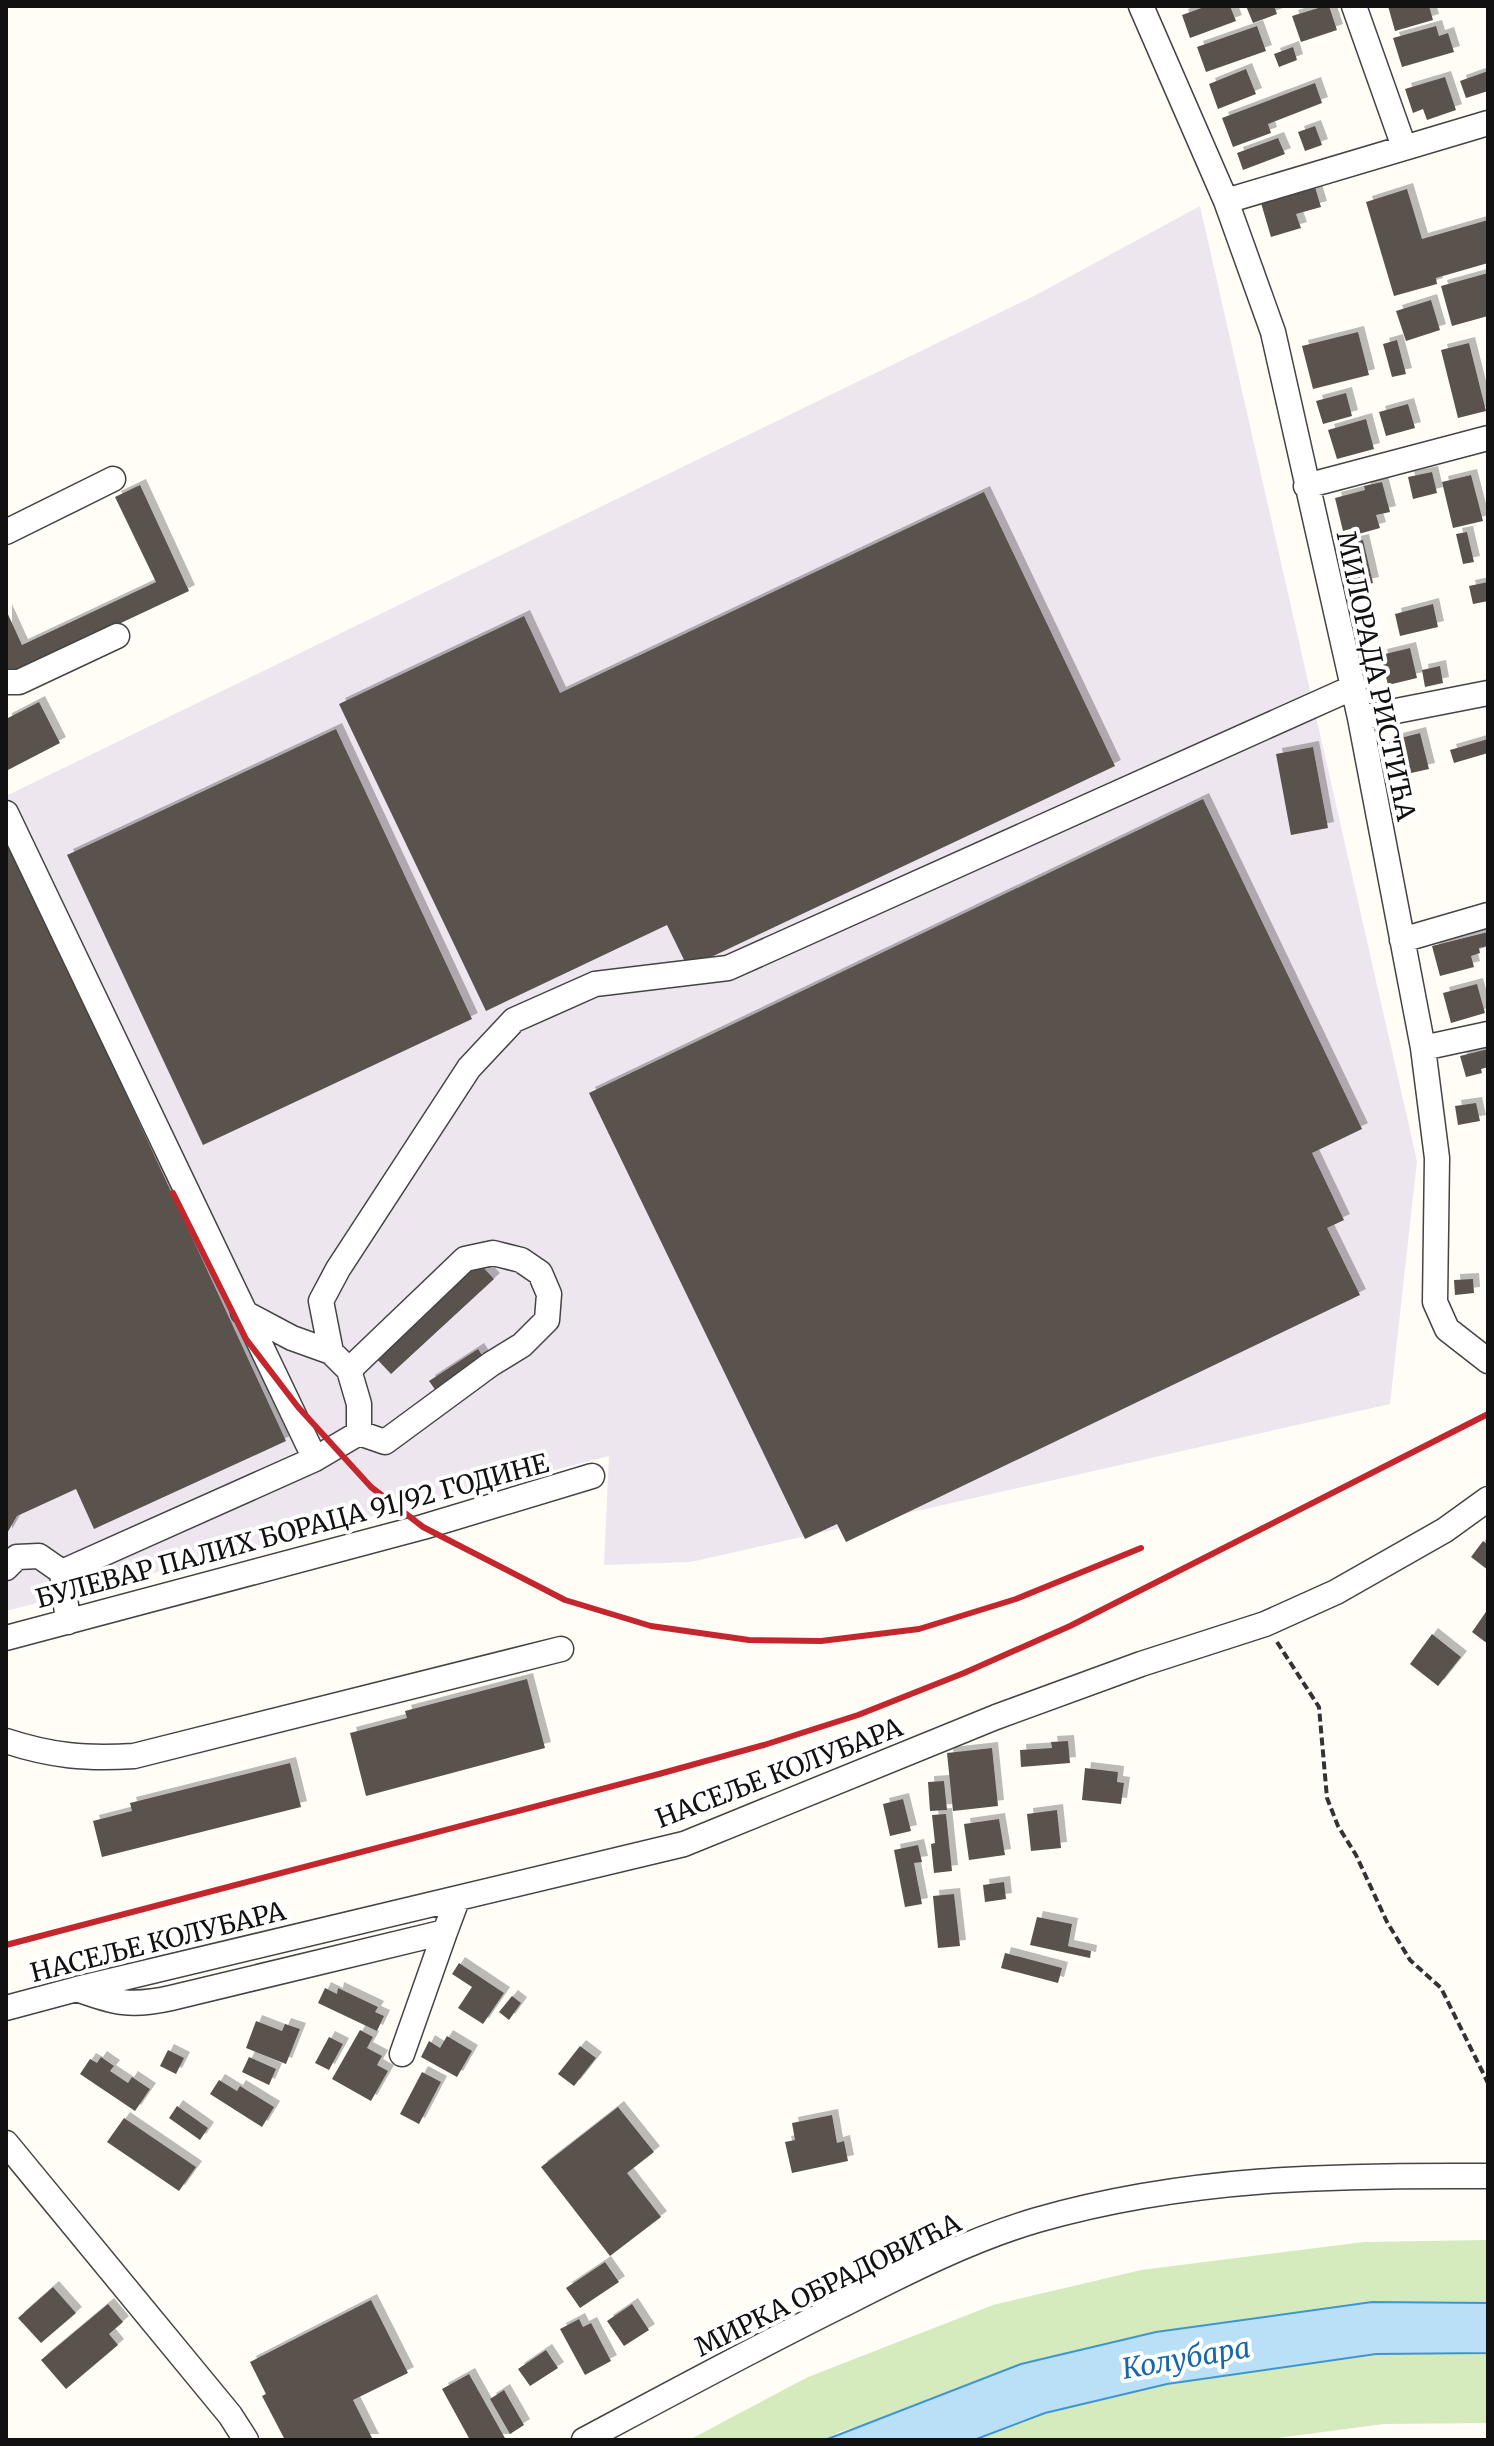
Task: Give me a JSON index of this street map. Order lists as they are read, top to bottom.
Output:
{
  "streets": {
    "street": [
      "МИЛОРАДА РИСТИЋА",
      "БУЛЕВАР ПАЛИХ БОРАЦА 91/92 ГОДИНЕ",
      "НАСЕЉЕ КОЛУБАРА",
      "МИРКА ОБРАДОВИЋА"
    ]
  },
  "water": ["Колубара"]
}
